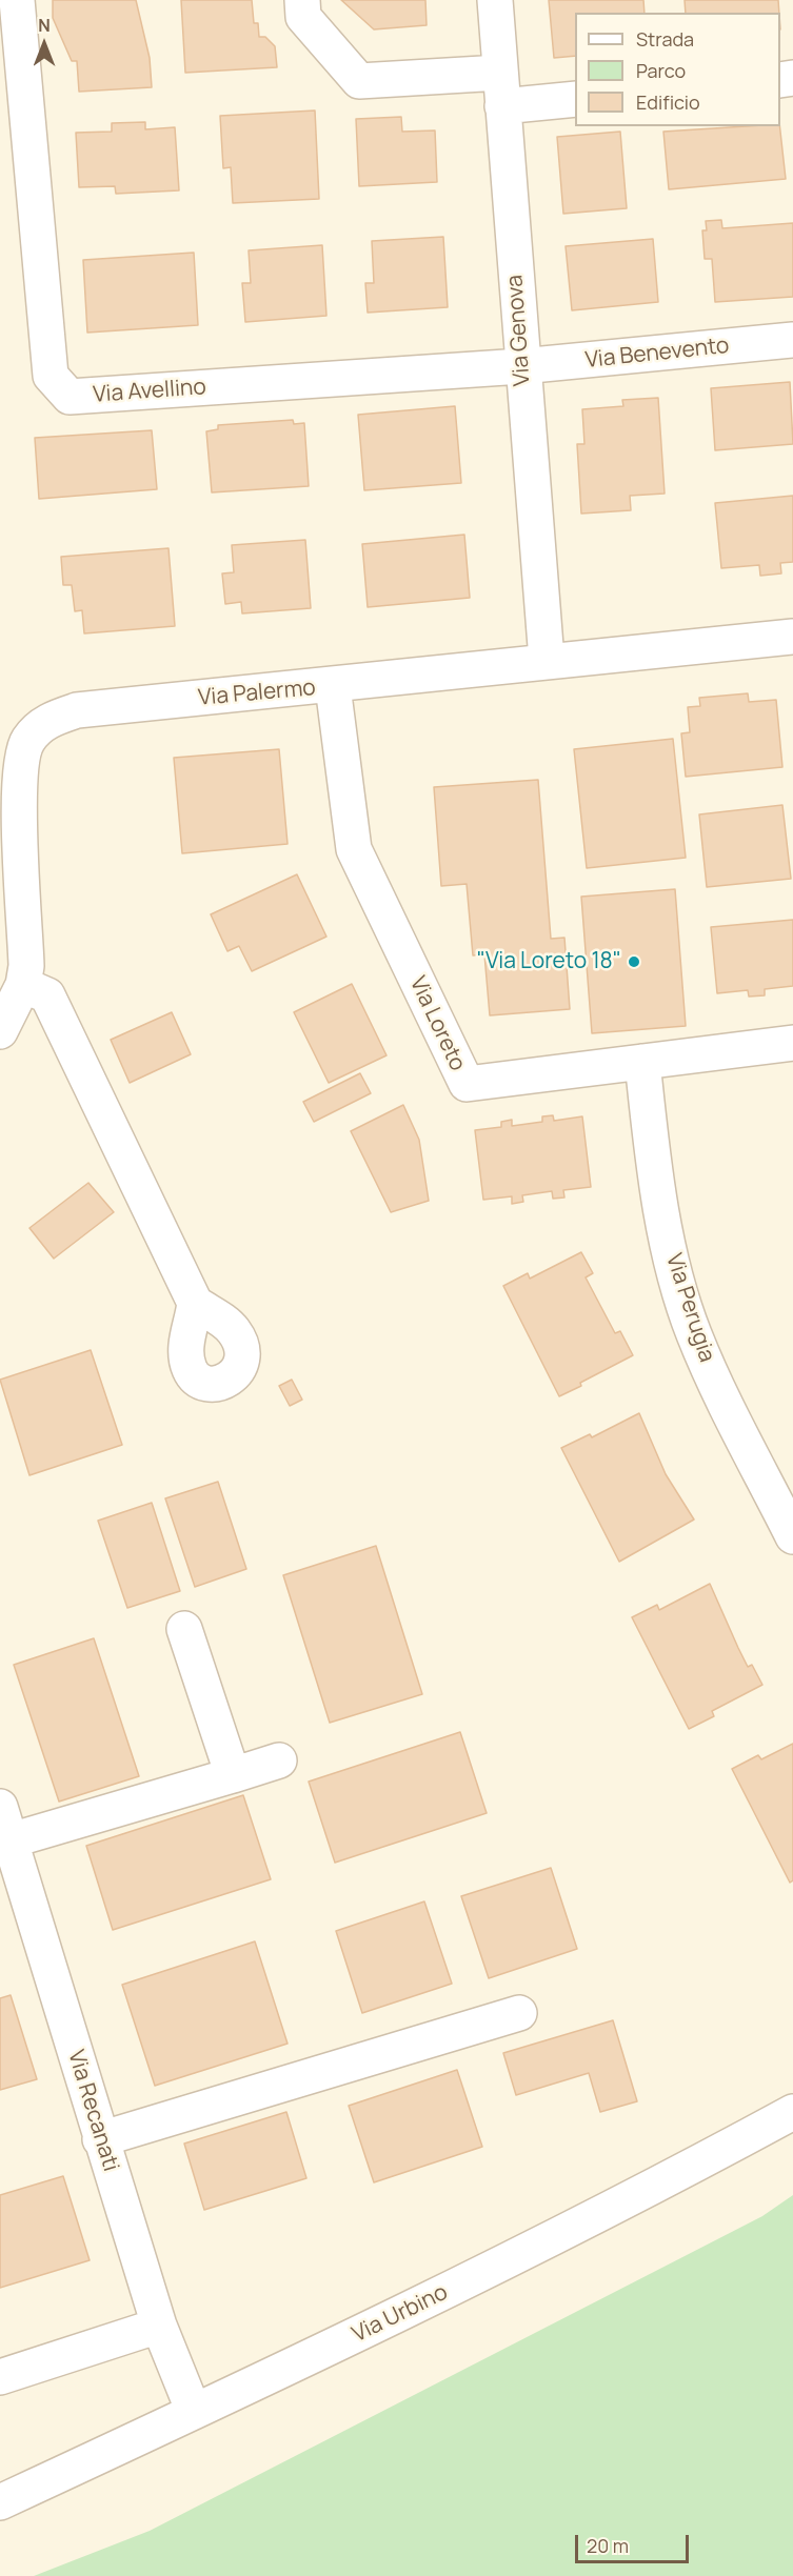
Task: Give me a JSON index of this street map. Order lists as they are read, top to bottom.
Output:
{
  "streets": {
    "street": [
      "Via Genova",
      "Via Benevento",
      "Via Avellino",
      "Via Palermo",
      "Via Loreto",
      "Via Perugia",
      "Via Recanati",
      "Via Urbino"
    ]
  },
  "crossings": [
    ["Via Genova", "Via Benevento"],
    ["Via Genova", "Via Avellino"],
    ["Via Genova", "Via Palermo"],
    ["Via Benevento", "Via Avellino"],
    ["Via Palermo", "Via Loreto"],
    ["Via Loreto", "Via Perugia"],
    ["Via Recanati", "Via Urbino"]
  ],
  "places": ["\"Via Loreto 18\""],
  "legend": ["Strada", "Parco", "Edificio"],
  "scale_bar": "20 m",
  "north": "top"
}
